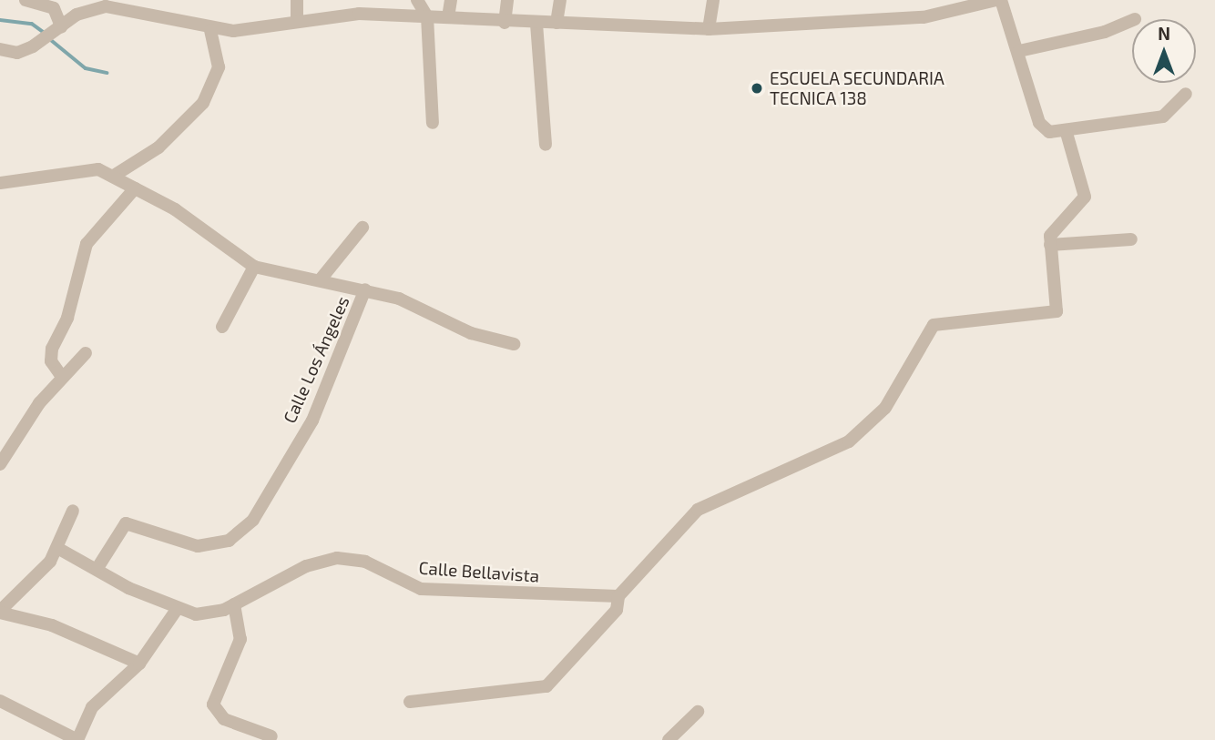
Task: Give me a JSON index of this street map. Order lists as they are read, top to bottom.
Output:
{
  "streets": {
    "street": ["Calle Los Ángeles", "Calle Bellavista"]
  },
  "crossings": [
    ["Calle Los Ángeles", "Calle Bellavista"]
  ],
  "places": ["ESCUELA SECUNDARIA TECNICA 138"],
  "north": "top"
}
